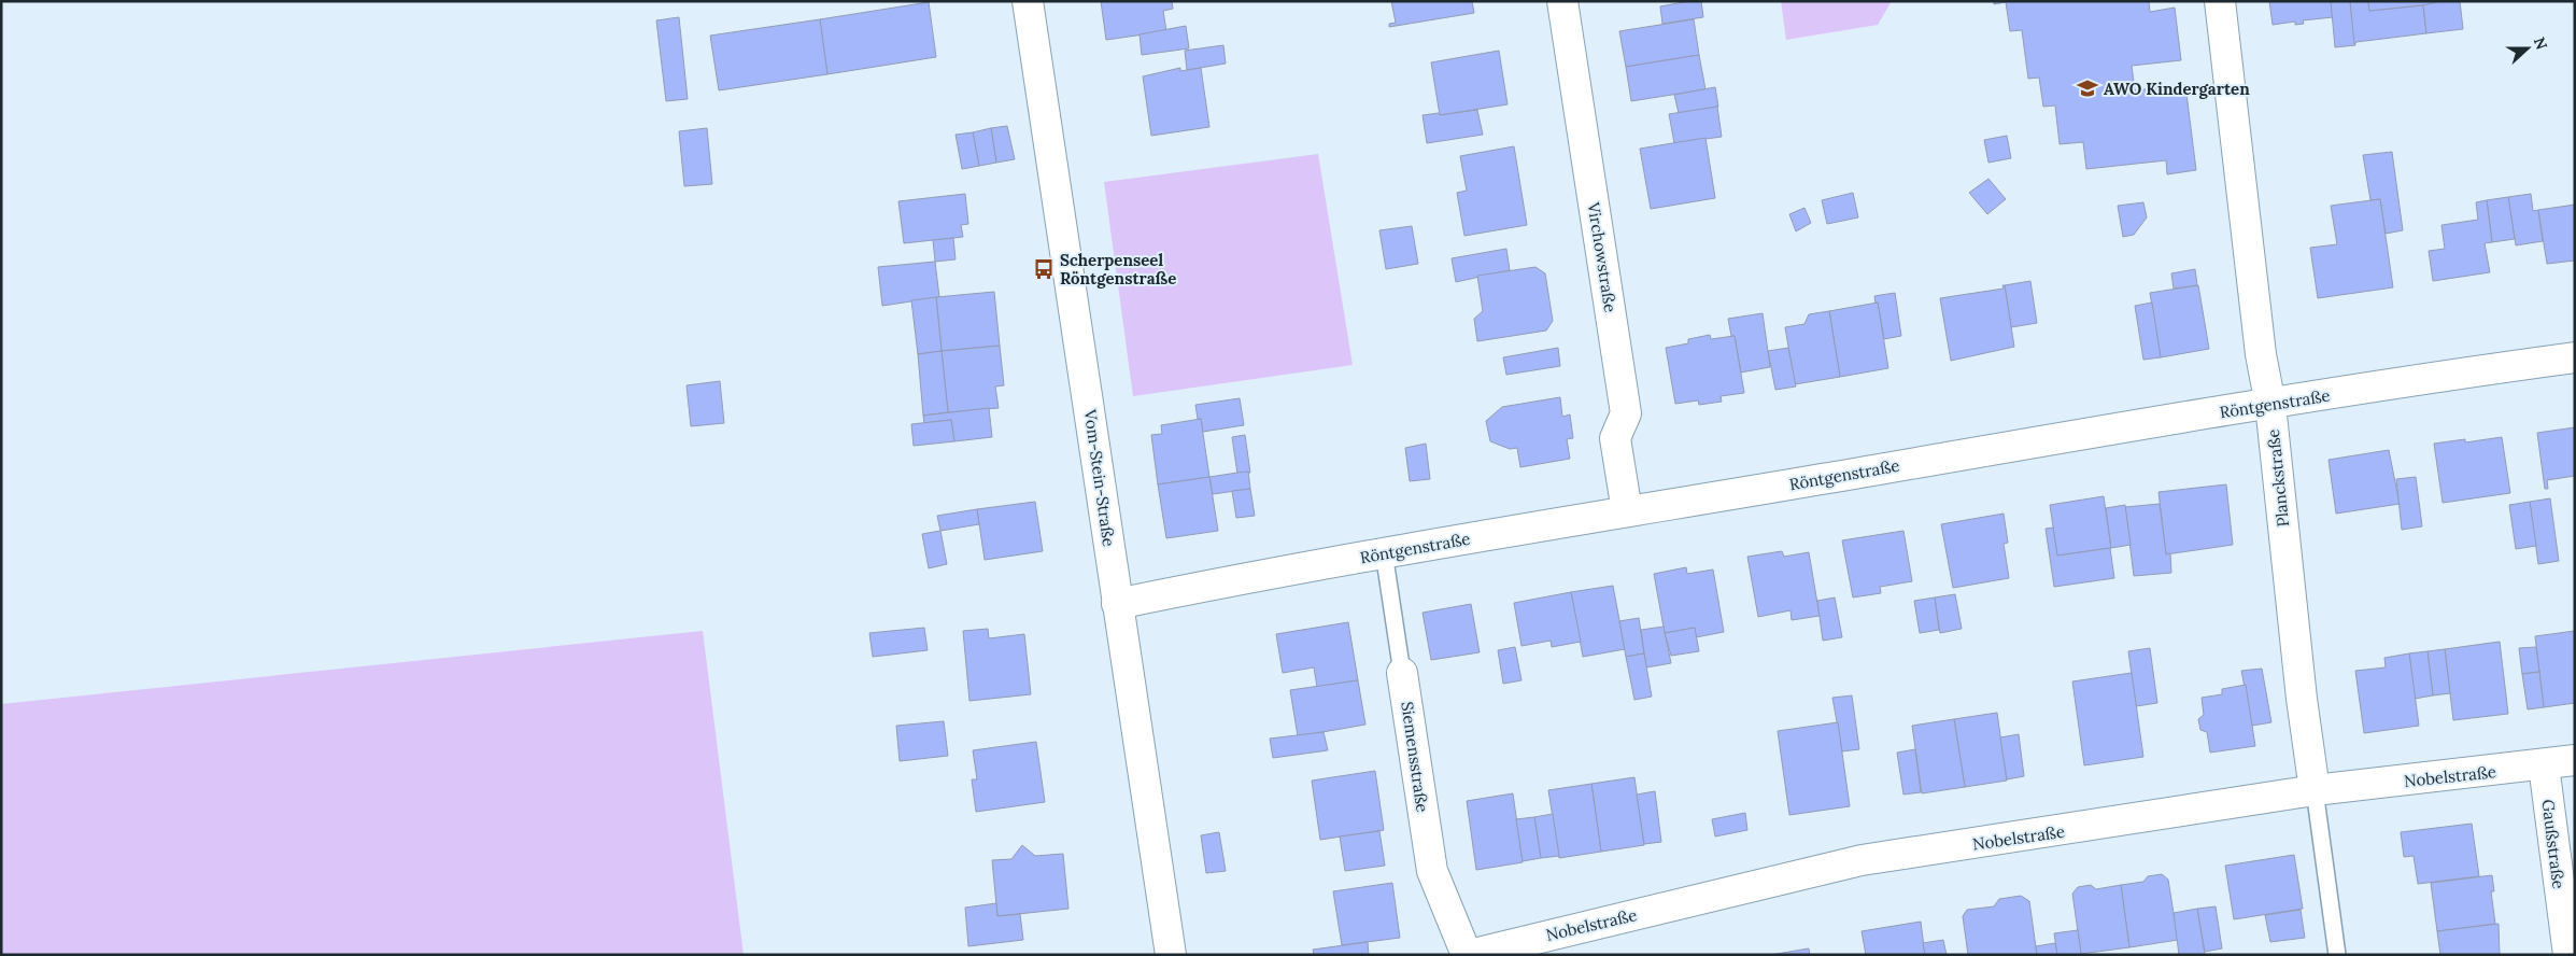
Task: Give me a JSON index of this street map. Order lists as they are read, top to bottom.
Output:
{
  "streets": {
    "street": [
      "Virchowstraße",
      "Röntgenstraße",
      "Vom-Stein-Straße",
      "Planckstraße",
      "Siemensstraße",
      "Nobelstraße",
      "Gaußstraße"
    ]
  },
  "crossings": [
    ["Virchowstraße", "Röntgenstraße"],
    ["Röntgenstraße", "Vom-Stein-Straße"],
    ["Röntgenstraße", "Planckstraße"],
    ["Röntgenstraße", "Siemensstraße"],
    ["Planckstraße", "Nobelstraße"],
    ["Siemensstraße", "Nobelstraße"],
    ["Nobelstraße", "Gaußstraße"]
  ],
  "places": {
    "school or university": ["AWO Kindergarten"],
    "bus stop": ["Scherpenseel Röntgenstraße"]
  },
  "north": "right"
}
